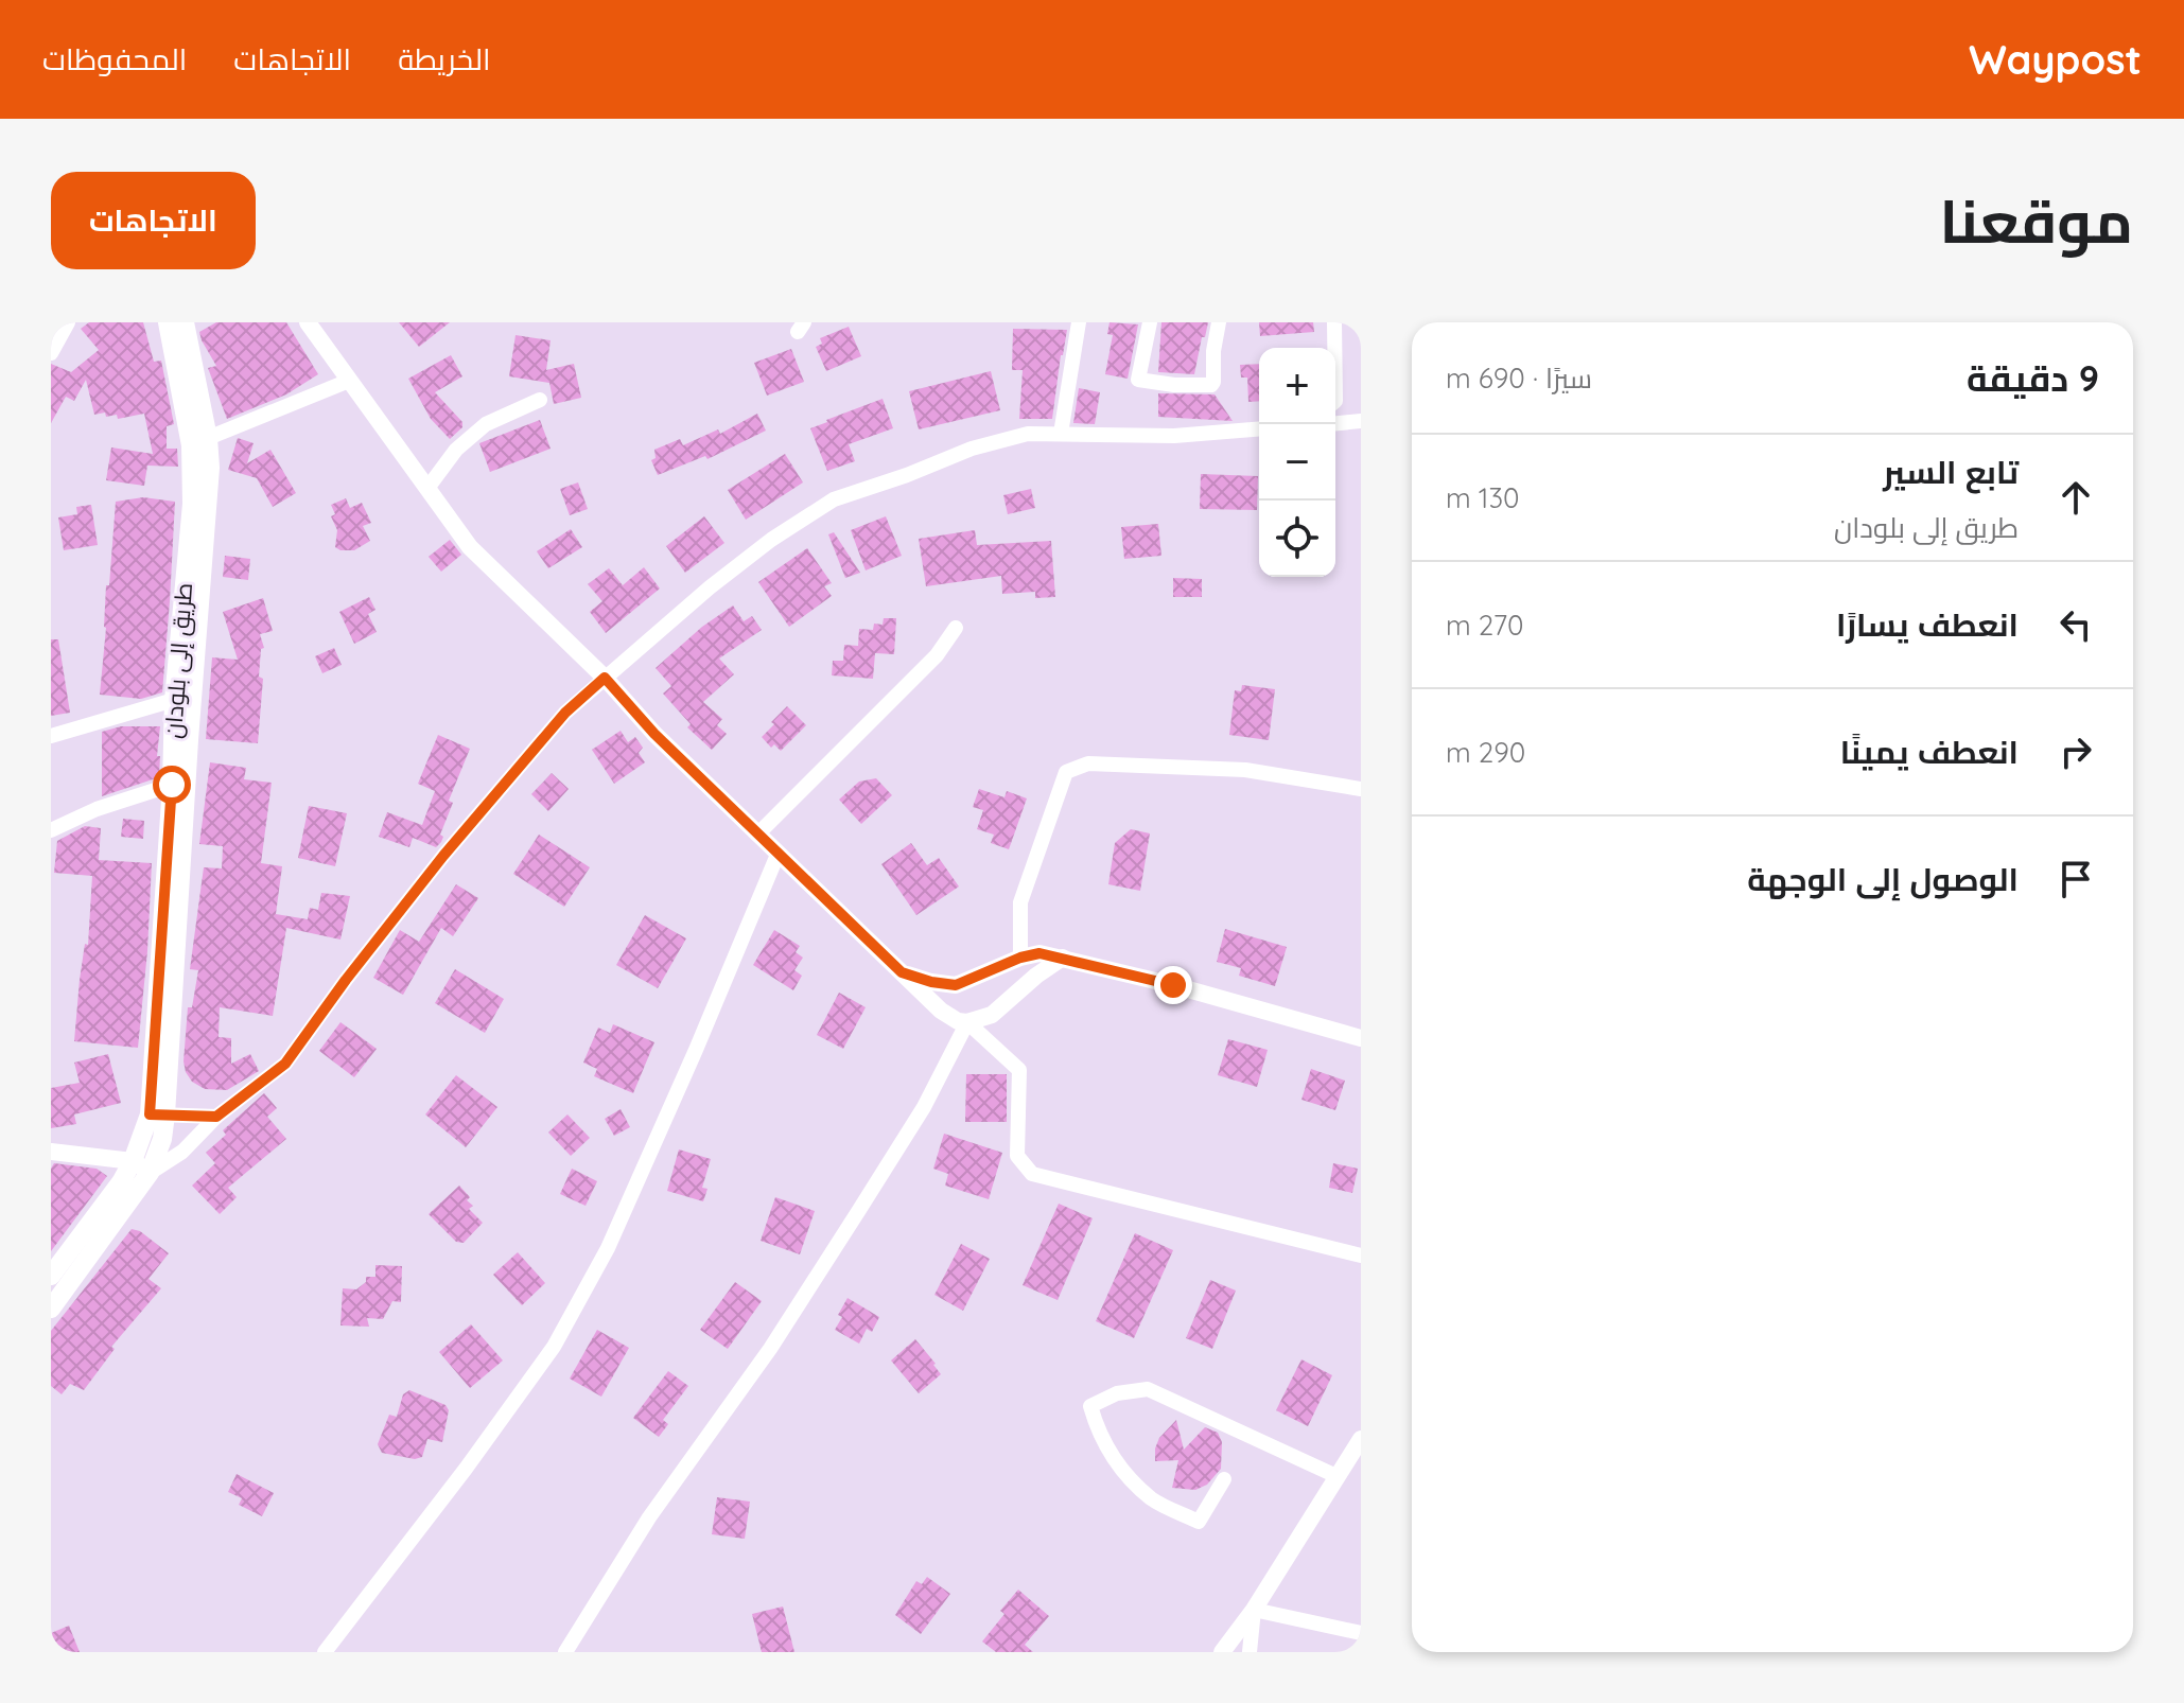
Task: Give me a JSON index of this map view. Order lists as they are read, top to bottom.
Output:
{
  "streets": {
    "main road": ["طريق إلى بلودان"]
  },
  "page": {
    "header": "Waypost",
    "nav": ["الخريطة", "الاتجاهات", "المحفوظات"],
    "title": "موقعنا",
    "buttons": "الاتجاهات",
    "heading": ["9 دقيقة", "سيرًا · 690 m"],
    "map_buttons": ["+", "−"],
    "list": [
      ["تابع السير", "طريق إلى بلودان", "130 m"],
      ["انعطف يسارًا", "270 m"],
      ["انعطف يمينًا", "290 m"],
      "الوصول إلى الوجهة"
    ]
  }
}
